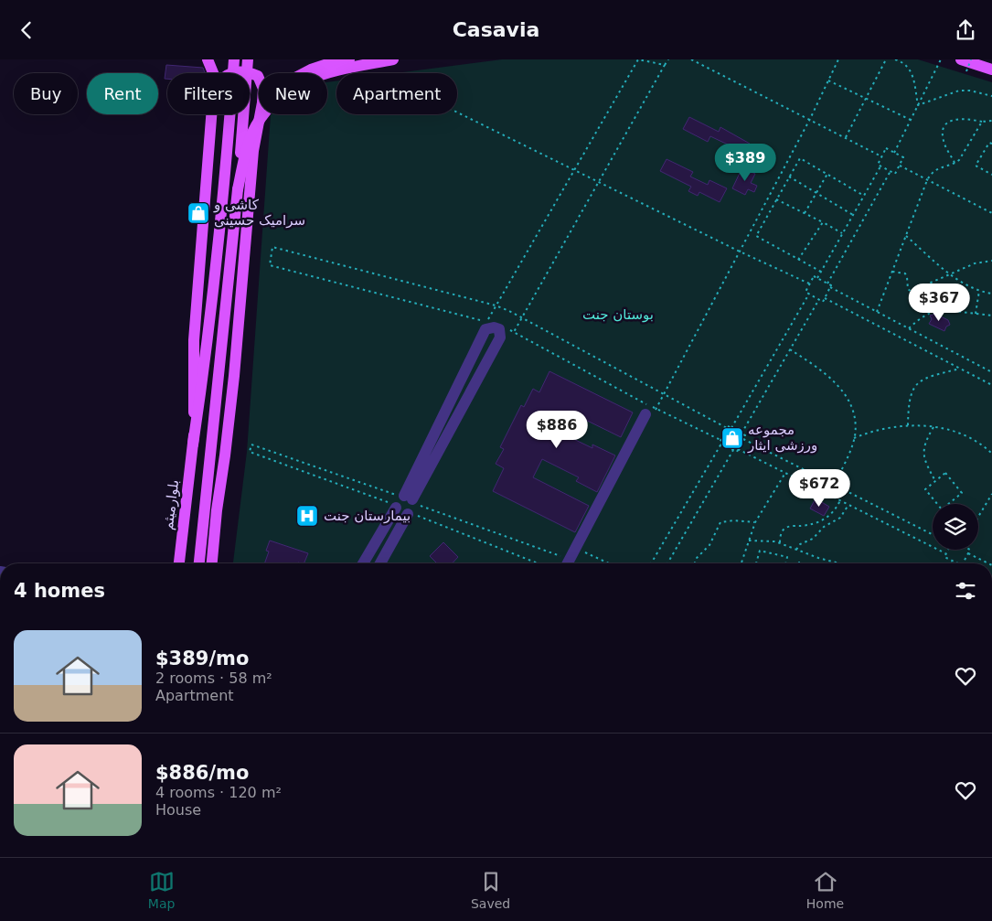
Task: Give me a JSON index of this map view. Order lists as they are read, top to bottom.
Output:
{
  "streets": {
    "main road": ["بلوارمیثم"]
  },
  "parks": ["بوستان جنت"],
  "places": {
    "shop": ["کاشی و سرامیک حسینی", "مجموعه ورزشی ایثار"],
    "hospital": ["بیمارستان جنت"]
  },
  "page": {
    "header": "Casavia",
    "chip": [
      "Buy",
      "Rent",
      "Filters",
      "New",
      "Apartment"
    ],
    "price": [
      "$389",
      "$367",
      "$886",
      "$672"
    ],
    "heading": "4 homes",
    "list": [
      {
        "name": "$389/mo",
        "note": "2 rooms · 58 m² · Apartment"
      },
      {
        "name": "$886/mo",
        "note": "4 rooms · 120 m² · House"
      }
    ],
    "tabs": ["Map", "Saved", "Home"]
  }
}
